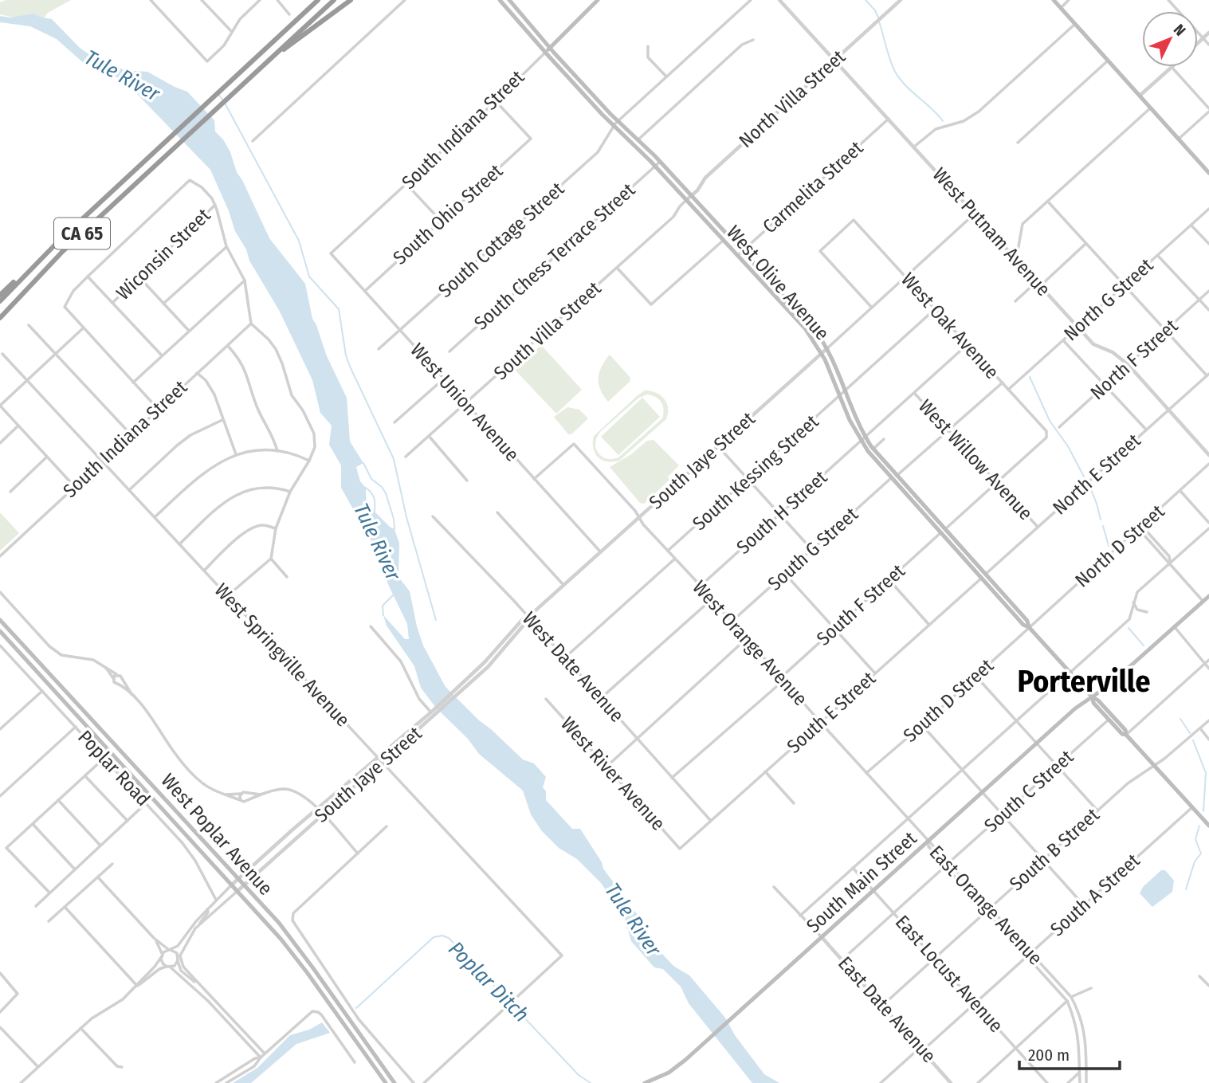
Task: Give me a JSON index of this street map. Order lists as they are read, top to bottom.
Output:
{
  "streets": {
    "highway": ["CA 65"],
    "main road": ["West Olive Avenue", "West Poplar Avenue", "South Main Street"],
    "street": [
      "North Villa Street",
      "South Indiana Street",
      "Carmelita Street",
      "South Ohio Street",
      "West Putnam Avenue",
      "South Cottage Street",
      "Wiconsin Street",
      "South Chess Terrace Street",
      "North G Street",
      "West Oak Avenue",
      "South Villa Street",
      "North F Street",
      "West Union Avenue",
      "West Willow Avenue",
      "South Jaye Street",
      "South Kessing Street",
      "North E Street",
      "South H Street",
      "North D Street",
      "South G Street",
      "South F Street",
      "West Orange Avenue",
      "West Springville Avenue",
      "West Date Avenue",
      "South D Street",
      "South E Street",
      "Poplar Road",
      "West River Avenue",
      "South C Street",
      "South B Street",
      "South A Street",
      "East Orange Avenue",
      "East Locust Avenue",
      "East Date Avenue"
    ]
  },
  "crossings": [
    ["North Villa Street", "West Putnam Avenue"],
    ["North Villa Street", "West Olive Avenue"],
    ["North Villa Street", "South Villa Street"],
    ["South Indiana Street", "South Ohio Street"],
    ["South Indiana Street", "West Olive Avenue"],
    ["South Indiana Street", "West Union Avenue"],
    ["South Indiana Street", "West Springville Avenue"],
    ["Carmelita Street", "West Putnam Avenue"],
    ["Carmelita Street", "West Olive Avenue"],
    ["South Ohio Street", "West Union Avenue"],
    ["West Putnam Avenue", "North G Street"],
    ["West Putnam Avenue", "North F Street"],
    ["West Putnam Avenue", "North E Street"],
    ["South Cottage Street", "West Olive Avenue"],
    ["South Cottage Street", "West Union Avenue"],
    ["South Chess Terrace Street", "West Olive Avenue"],
    ["West Olive Avenue", "South Villa Street"],
    ["West Olive Avenue", "South Jaye Street"],
    ["West Olive Avenue", "South Kessing Street"],
    ["West Olive Avenue", "North E Street"],
    ["West Olive Avenue", "South H Street"],
    ["West Olive Avenue", "North D Street"],
    ["West Olive Avenue", "South G Street"],
    ["West Olive Avenue", "South F Street"],
    ["West Olive Avenue", "South D Street"],
    ["West Olive Avenue", "South E Street"],
    ["West Olive Avenue", "South Main Street"],
    ["North G Street", "West Oak Avenue"],
    ["West Oak Avenue", "West Willow Avenue"],
    ["West Oak Avenue", "South Kessing Street"],
    ["West Oak Avenue", "South H Street"],
    ["South Villa Street", "West Union Avenue"],
    ["West Union Avenue", "South Jaye Street"],
    ["West Union Avenue", "West Orange Avenue"],
    ["West Willow Avenue", "North E Street"],
    ["West Willow Avenue", "South H Street"],
    ["South Jaye Street", "West Orange Avenue"],
    ["South Jaye Street", "West Springville Avenue"],
    ["South Jaye Street", "West Date Avenue"],
    ["South Jaye Street", "Poplar Road"],
    ["South Jaye Street", "West Poplar Avenue"],
    ["South Kessing Street", "West Orange Avenue"],
    ["North E Street", "South E Street"],
    ["South H Street", "West Orange Avenue"],
    ["North D Street", "South D Street"],
    ["South G Street", "West Orange Avenue"],
    ["South F Street", "West Orange Avenue"],
    ["South F Street", "West Date Avenue"],
    ["West Orange Avenue", "South D Street"],
    ["West Orange Avenue", "South E Street"],
    ["West Orange Avenue", "South Main Street"],
    ["West Orange Avenue", "East Orange Avenue"],
    ["West Date Avenue", "South E Street"],
    ["South E Street", "West River Avenue"],
    ["South C Street", "East Orange Avenue"],
    ["South B Street", "East Orange Avenue"],
    ["South B Street", "East Locust Avenue"],
    ["South B Street", "East Date Avenue"],
    ["South Main Street", "East Orange Avenue"],
    ["South Main Street", "East Locust Avenue"],
    ["South Main Street", "East Date Avenue"],
    ["South A Street", "East Orange Avenue"],
    ["South A Street", "East Locust Avenue"],
    ["South A Street", "East Date Avenue"]
  ],
  "districts": ["Porterville"],
  "water": ["Tule River", "Poplar Ditch"],
  "scale_bar": "200 m",
  "north": "top right"
}
